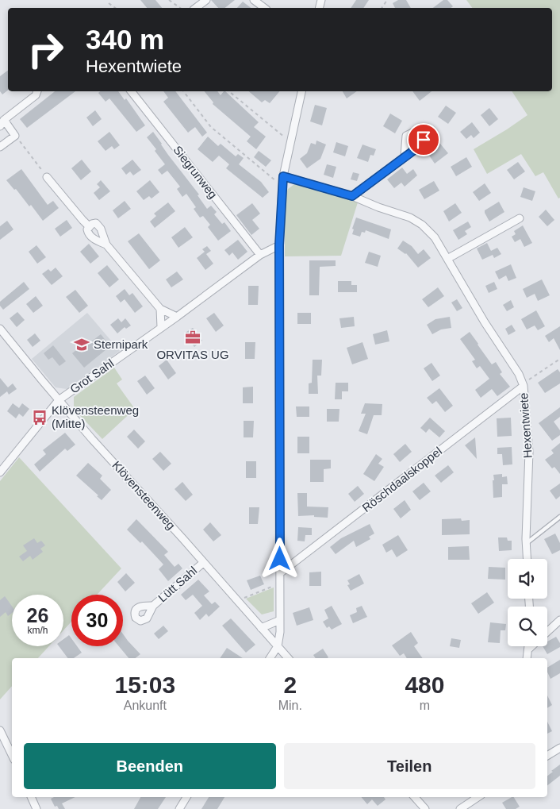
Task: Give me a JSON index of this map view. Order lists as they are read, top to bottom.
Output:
{
  "streets": {
    "street": [
      "Siegrunweg",
      "Grot Sahl",
      "Hexentwiete",
      "Röschdaalskoppel",
      "Klövensteenweg",
      "Lütt Sahl"
    ]
  },
  "crossings": [
    ["Siegrunweg", "Grot Sahl"],
    ["Grot Sahl", "Klövensteenweg"],
    ["Hexentwiete", "Röschdaalskoppel"],
    ["Klövensteenweg", "Lütt Sahl"]
  ],
  "places": {
    "office": ["ORVITAS UG"],
    "school or university": ["Sternipark"],
    "bus stop": ["Klövensteenweg (Mitte)"]
  },
  "page": {
    "turn": ["340 m", "Hexentwiete"],
    "speed": "26 km/h",
    "limit": "30",
    "eta": [
      "15:03",
      "Ankunft",
      "2",
      "Min.",
      "480",
      "m"
    ],
    "buttons": ["Beenden", "Teilen"]
  }
}
